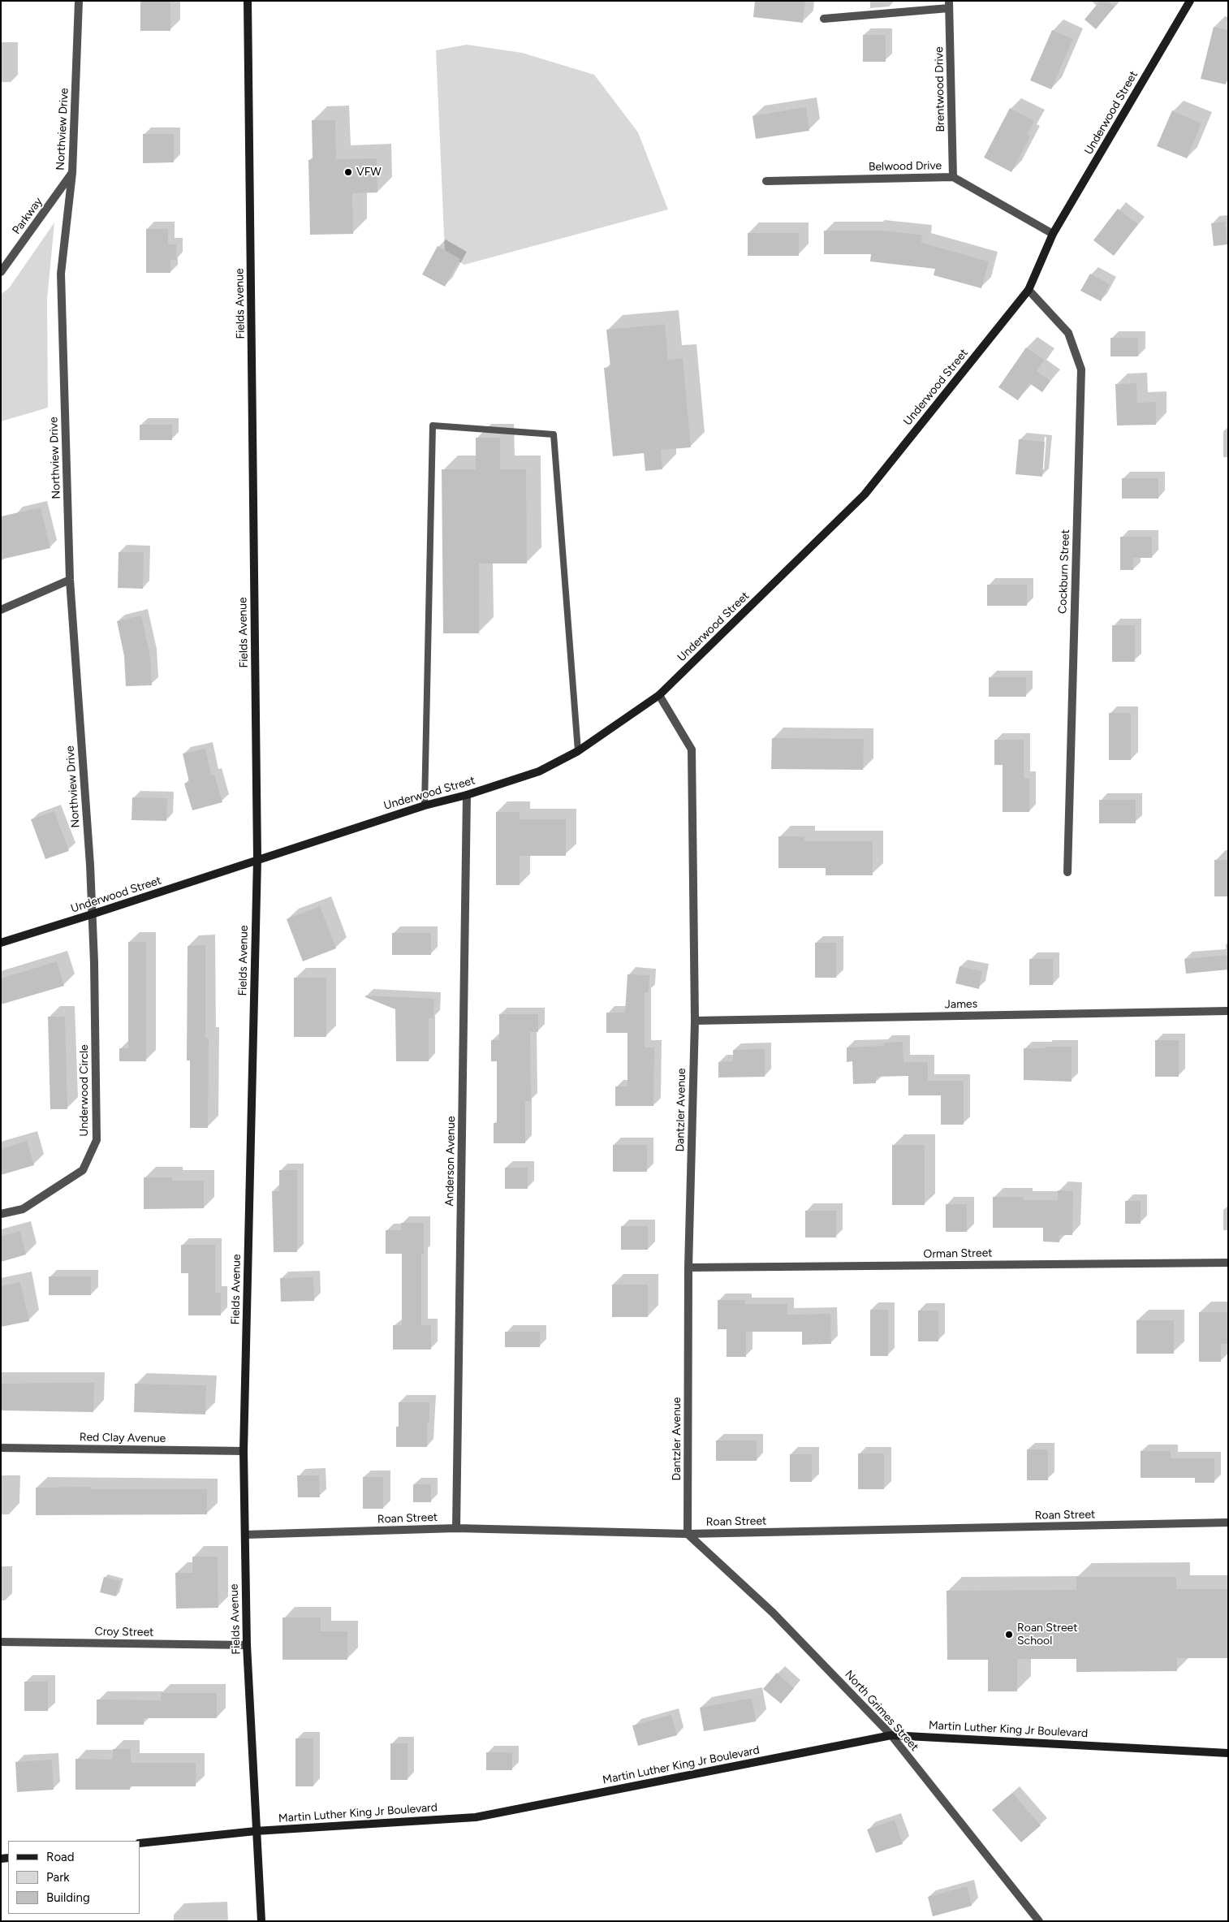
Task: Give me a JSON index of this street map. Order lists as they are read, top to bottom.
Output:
{
  "streets": {
    "street": [
      "Brentwood Drive",
      "Underwood Street",
      "Northview Drive",
      "Belwood Drive",
      "Parkway",
      "Fields Avenue",
      "Cockburn Street",
      "James",
      "Underwood Circle",
      "Dantzler Avenue",
      "Anderson Avenue",
      "Orman Street",
      "Red Clay Avenue",
      "Roan Street",
      "Croy Street",
      "North Grimes Street",
      "Martin Luther King Jr Boulevard"
    ]
  },
  "crossings": [
    ["Brentwood Drive", "Belwood Drive"],
    ["Underwood Street", "Northview Drive"],
    ["Underwood Street", "Belwood Drive"],
    ["Underwood Street", "Fields Avenue"],
    ["Underwood Street", "Cockburn Street"],
    ["Underwood Street", "Underwood Circle"],
    ["Underwood Street", "Dantzler Avenue"],
    ["Underwood Street", "Anderson Avenue"],
    ["Northview Drive", "Parkway"],
    ["Northview Drive", "Underwood Circle"],
    ["Fields Avenue", "Red Clay Avenue"],
    ["Fields Avenue", "Roan Street"],
    ["Fields Avenue", "Croy Street"],
    ["Fields Avenue", "Martin Luther King Jr Boulevard"],
    ["James", "Dantzler Avenue"],
    ["Dantzler Avenue", "Orman Street"],
    ["Dantzler Avenue", "Roan Street"],
    ["Dantzler Avenue", "North Grimes Street"],
    ["Anderson Avenue", "Roan Street"],
    ["Roan Street", "North Grimes Street"],
    ["North Grimes Street", "Martin Luther King Jr Boulevard"]
  ],
  "places": ["VFW", "Roan Street School"],
  "legend": ["Road", "Park", "Building"]
}
